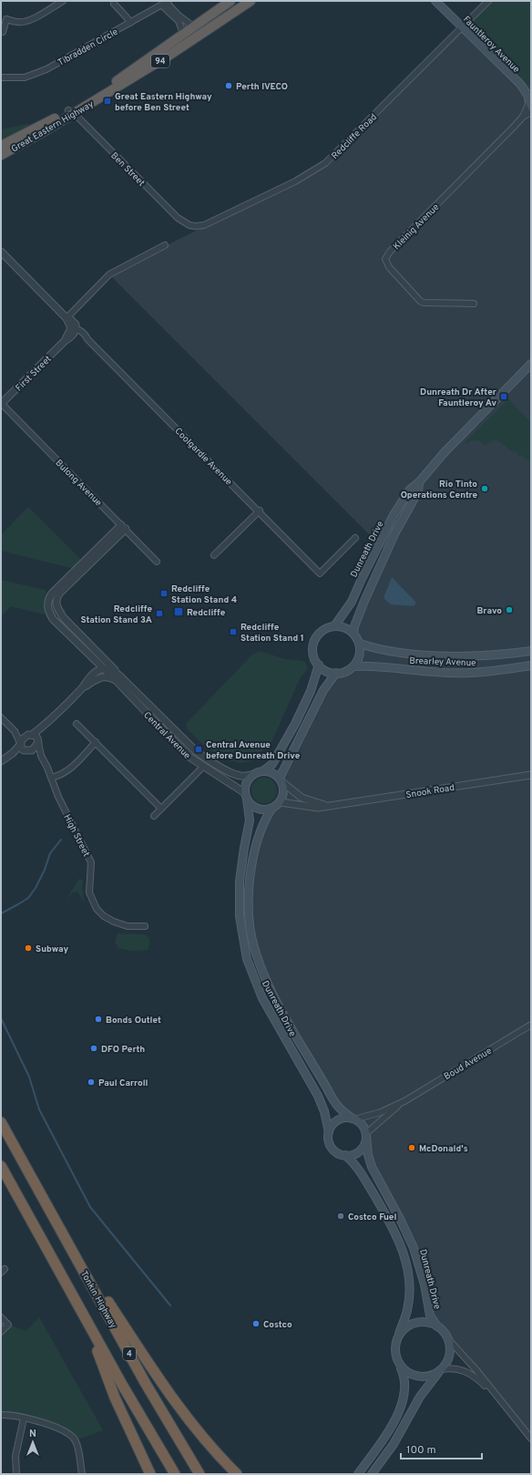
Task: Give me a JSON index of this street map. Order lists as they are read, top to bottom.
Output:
{
  "streets": {
    "highway": [
      "94",
      "Great Eastern Highway",
      "Tonkin Highway",
      "4"
    ],
    "main road": ["Fauntleroy Avenue", "Dunreath Drive", "Brearley Avenue"],
    "street": [
      "Tibradden Circle",
      "Redcliffe Road",
      "Ben Street",
      "Kleinig Avenue",
      "First Street",
      "Coolgardie Avenue",
      "Bulong Avenue",
      "Central Avenue",
      "Snook Road",
      "High Street",
      "Boud Avenue"
    ]
  },
  "crossings": [
    ["Fauntleroy Avenue", "Redcliffe Road"],
    ["Fauntleroy Avenue", "Kleinig Avenue"],
    ["Great Eastern Highway", "Ben Street"],
    ["Redcliffe Road", "Ben Street"],
    ["First Street", "Coolgardie Avenue"],
    ["First Street", "Bulong Avenue"],
    ["Bulong Avenue", "Central Avenue"],
    ["Dunreath Drive", "Brearley Avenue"],
    ["Dunreath Drive", "Central Avenue"],
    ["Dunreath Drive", "Snook Road"],
    ["Dunreath Drive", "Boud Avenue"],
    ["Central Avenue", "Snook Road"]
  ],
  "places": {
    "other": [
      "Perth IVECO",
      "Rio Tinto Operations Centre",
      "Bravo",
      "Subway",
      "Bonds Outlet",
      "DFO Perth",
      "Paul Carroll",
      "McDonald's",
      "Costco Fuel",
      "Costco"
    ],
    "transit": [
      "Great Eastern Highway before Ben Street",
      "Dunreath Dr After Fauntleroy Av",
      "Redcliffe Station Stand 4",
      "Redcliffe",
      "Redcliffe Station Stand 3A",
      "Redcliffe Station Stand 1",
      "Central Avenue before Dunreath Drive"
    ]
  },
  "scale_bar": "100 m",
  "north": "top"
}
